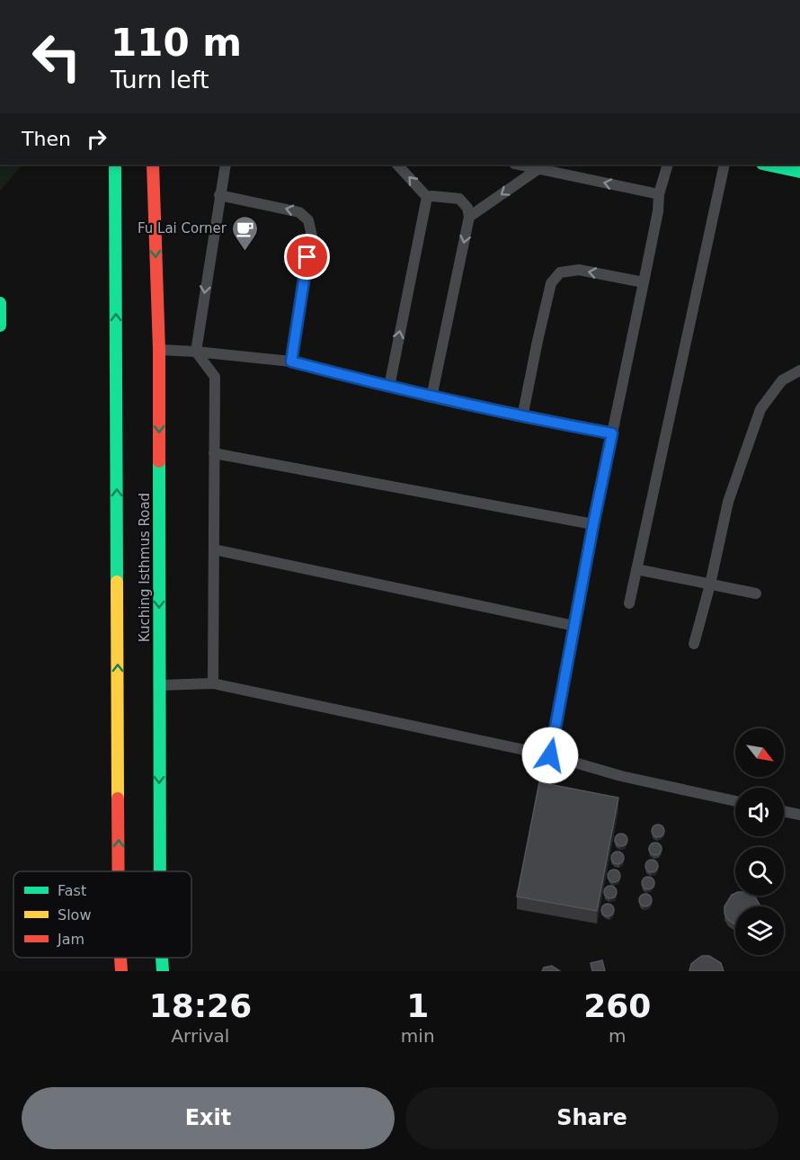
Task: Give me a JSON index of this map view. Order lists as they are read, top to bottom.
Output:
{
  "streets": {
    "main road": ["Kuching Isthmus Road"]
  },
  "places": {
    "cafe": ["Fu Lai Corner"]
  },
  "legend": ["Fast", "Slow", "Jam"],
  "north": "bottom right",
  "page": {
    "turn": ["110 m", "Turn left"],
    "then": "Then",
    "eta": [
      "18:26",
      "Arrival",
      "1",
      "min",
      "260",
      "m"
    ],
    "buttons": ["Exit", "Share"]
  }
}
